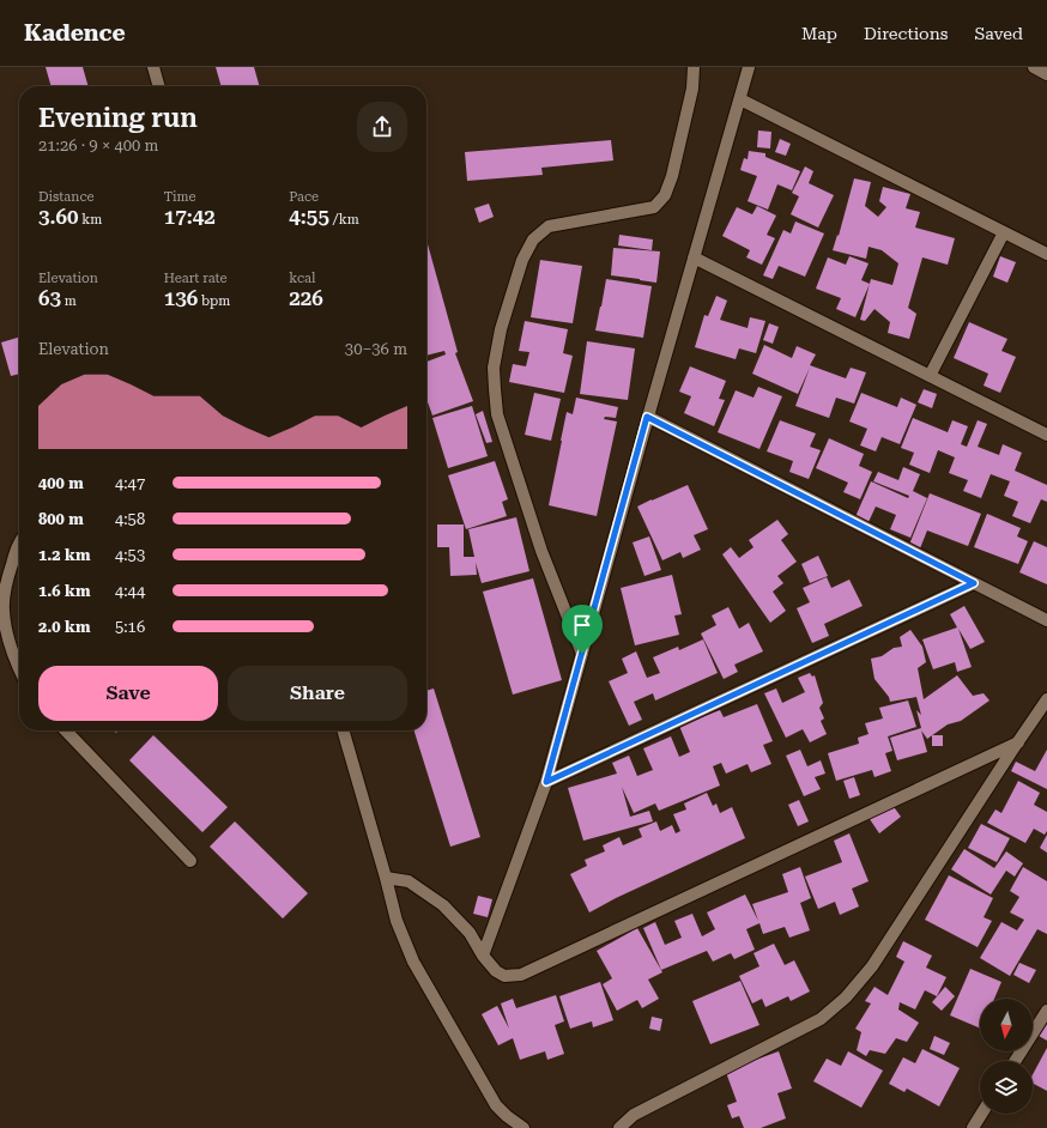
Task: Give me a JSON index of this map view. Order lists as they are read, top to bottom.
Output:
{
  "north": "bottom",
  "page": {
    "header": "Kadence",
    "nav": ["Map", "Directions", "Saved"],
    "heading": ["Evening run", "21:26 · 9 × 400 m"],
    "stats": [
      ["Distance", "3.60 km"],
      ["Time", "17:42"],
      ["Pace", "4:55 /km"],
      ["Elevation", "63 m"],
      ["Heart rate", "136 bpm"],
      ["kcal", "226"]
    ],
    "chart": ["Elevation", "30–36 m"],
    "list": [
      {
        "name": "400 m",
        "note": "4:47"
      },
      {
        "name": "800 m",
        "note": "4:58"
      },
      {
        "name": "1.2 km",
        "note": "4:53"
      },
      {
        "name": "1.6 km",
        "note": "4:44"
      },
      {
        "name": "2.0 km",
        "note": "5:16"
      }
    ],
    "buttons": ["Save", "Share"]
  }
}
